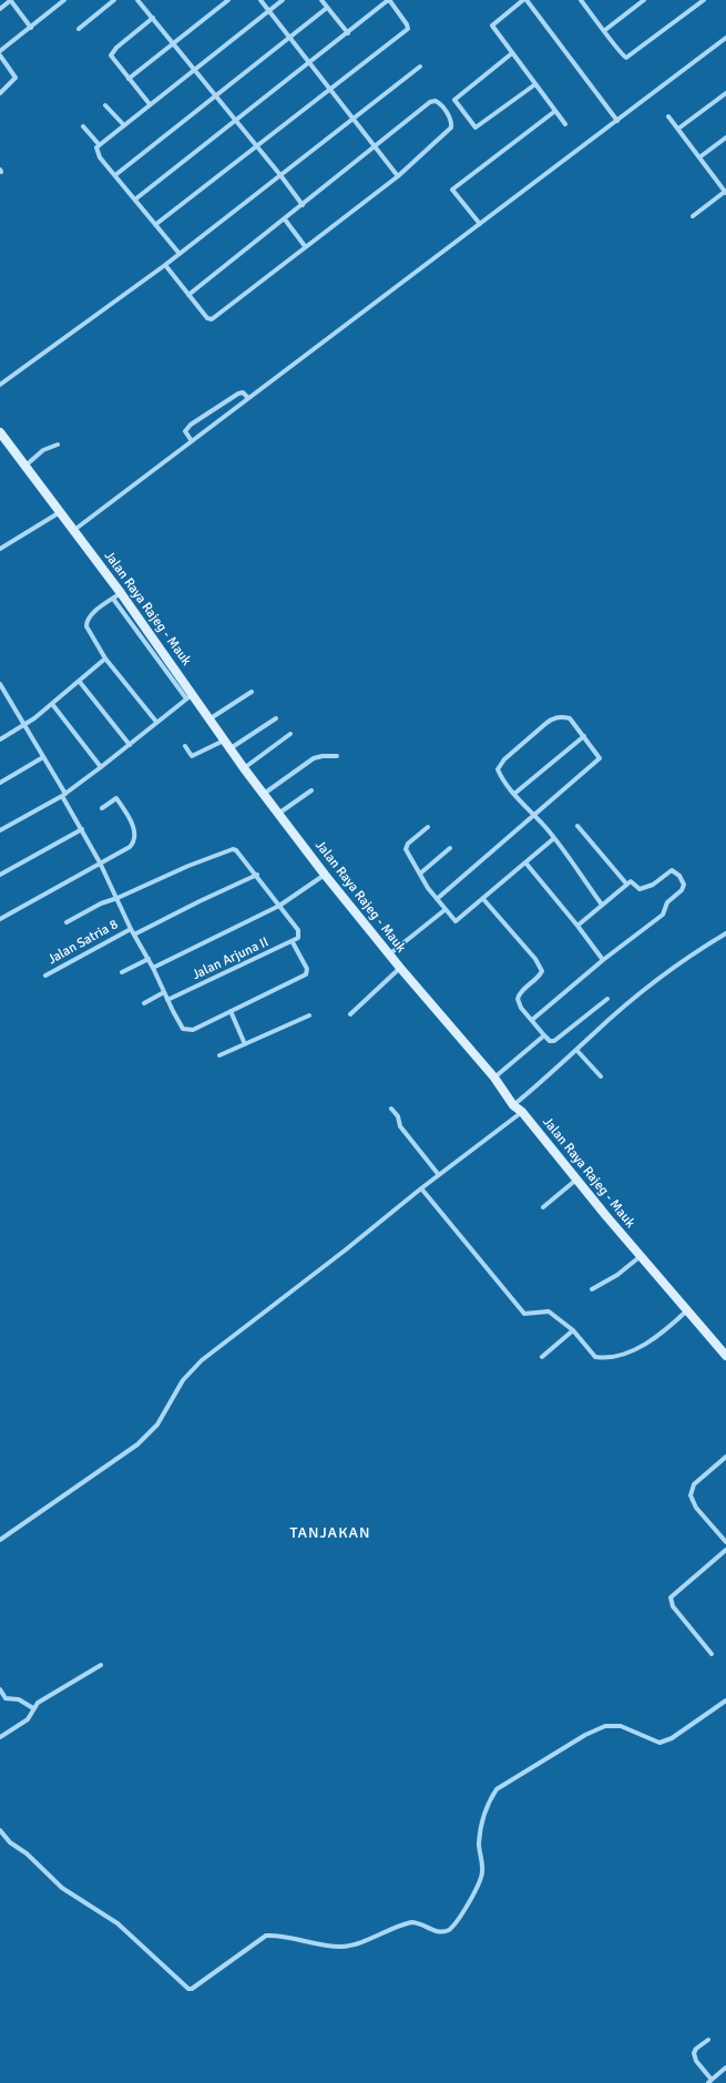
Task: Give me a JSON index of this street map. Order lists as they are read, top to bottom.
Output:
{
  "streets": {
    "main road": ["Jalan Raya Rajeg - Mauk"],
    "street": ["Jalan Satria 8", "Jalan Arjuna II"]
  },
  "districts": ["TANJAKAN"]
}
